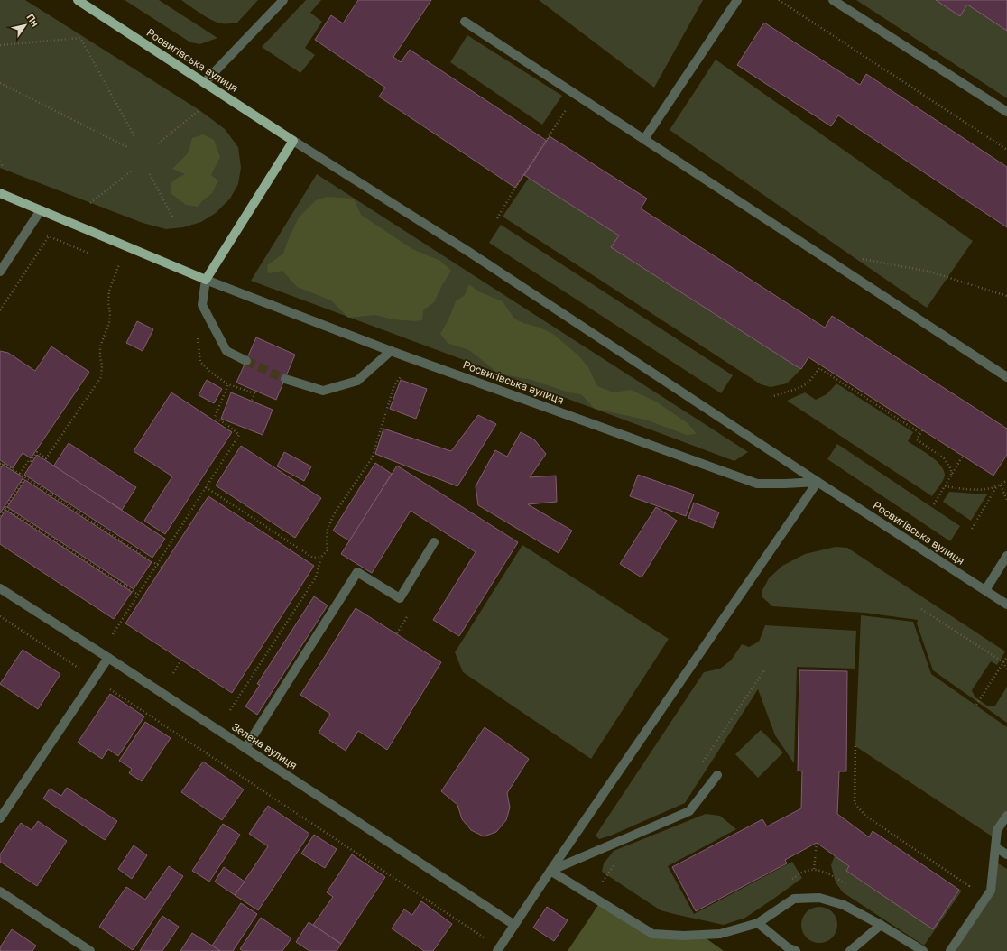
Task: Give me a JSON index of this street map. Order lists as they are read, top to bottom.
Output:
{
  "streets": {
    "main road": ["Росвигівська вулиця"],
    "street": ["Зелена вулиця"]
  },
  "north": "top right"
}
